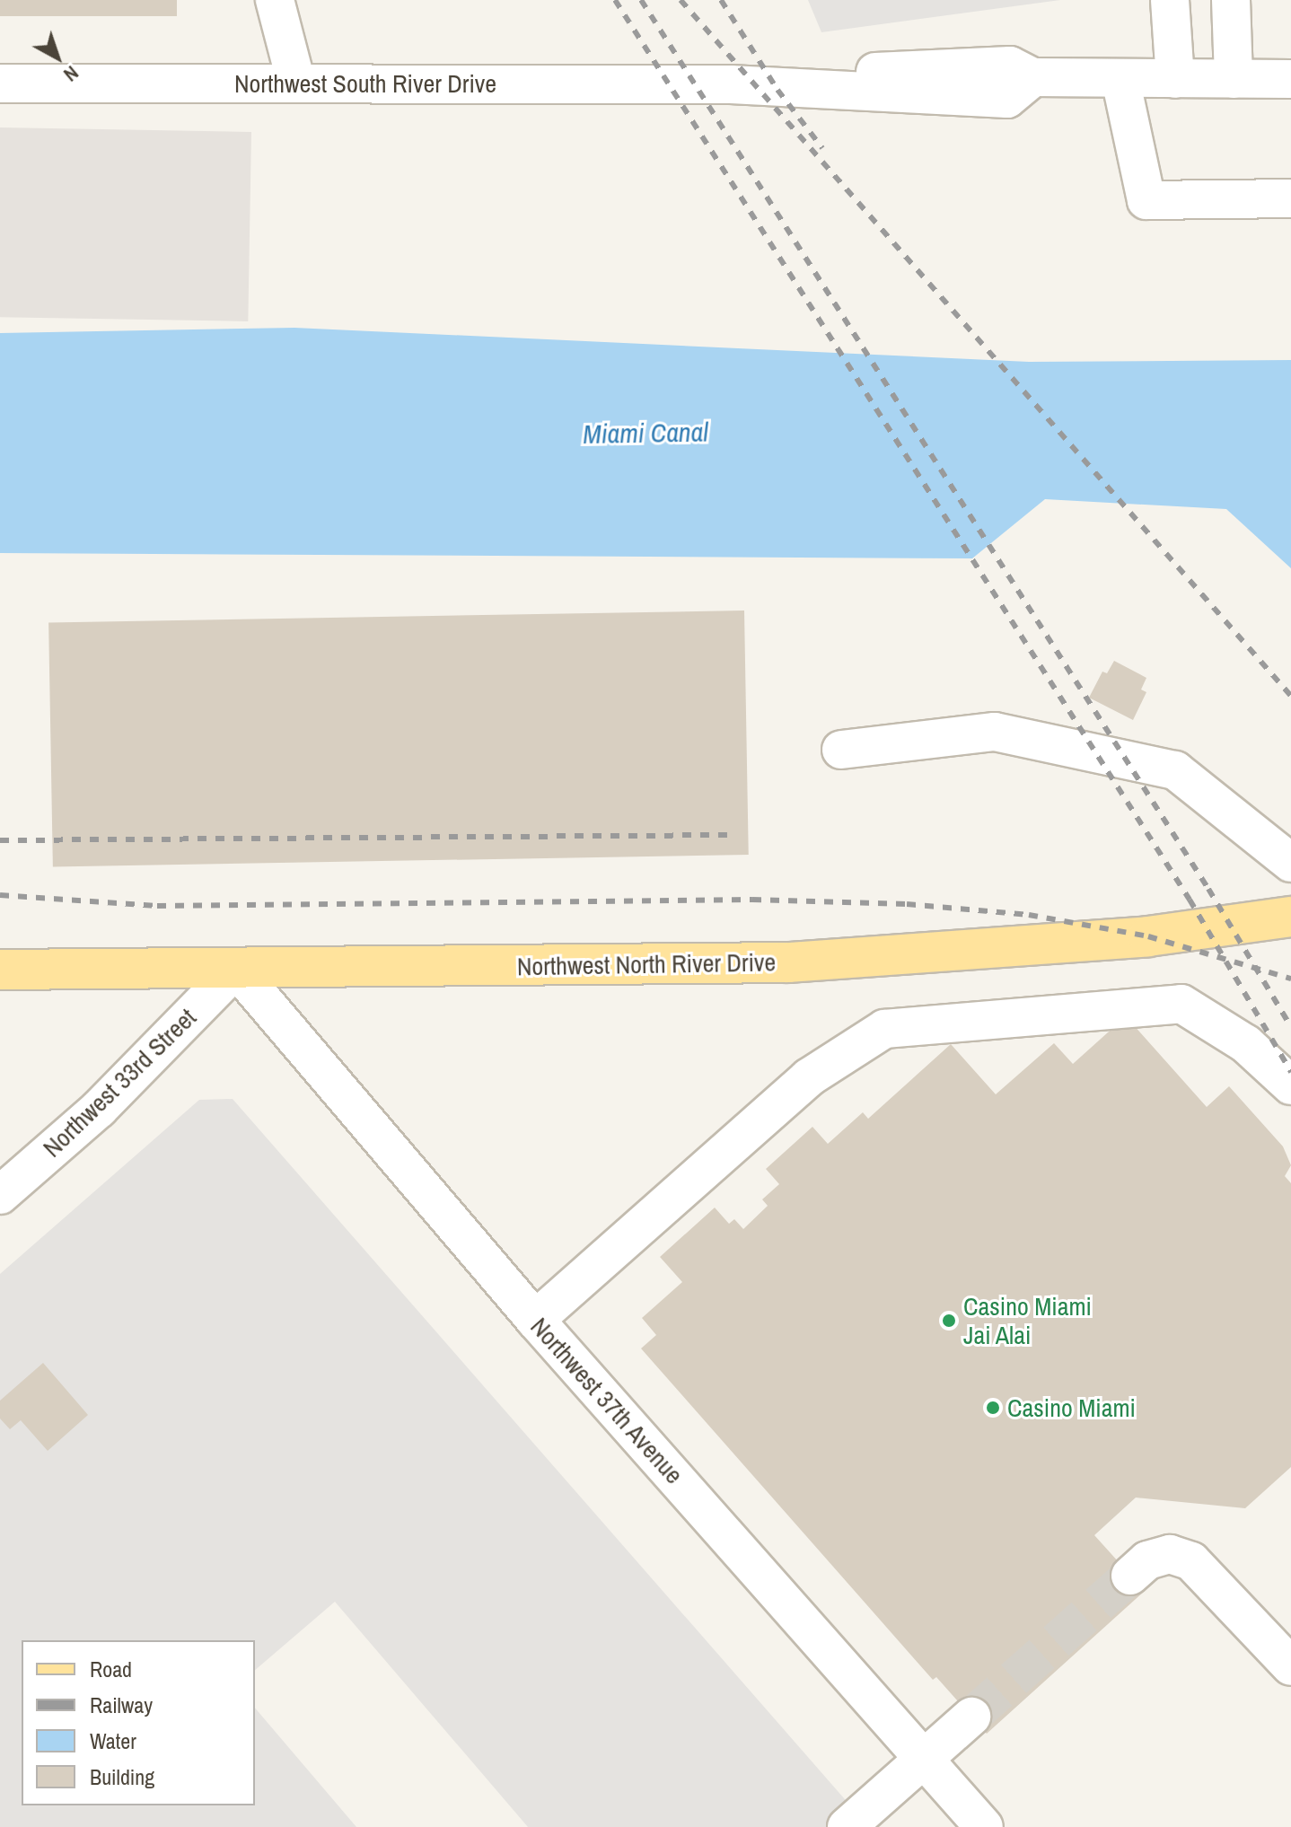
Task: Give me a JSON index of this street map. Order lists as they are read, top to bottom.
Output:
{
  "streets": {
    "main road": ["Northwest North River Drive"],
    "street": ["Northwest South River Drive", "Northwest 33rd Street", "Northwest 37th Avenue"]
  },
  "crossings": [
    ["Northwest North River Drive", "Northwest 33rd Street"],
    ["Northwest North River Drive", "Northwest 37th Avenue"],
    ["Northwest 33rd Street", "Northwest 37th Avenue"]
  ],
  "water": ["Miami Canal"],
  "places": ["Casino Miami Jai Alai", "Casino Miami"],
  "legend": [
    "Road",
    "Railway",
    "Water",
    "Building"
  ],
  "north": "bottom right"
}
